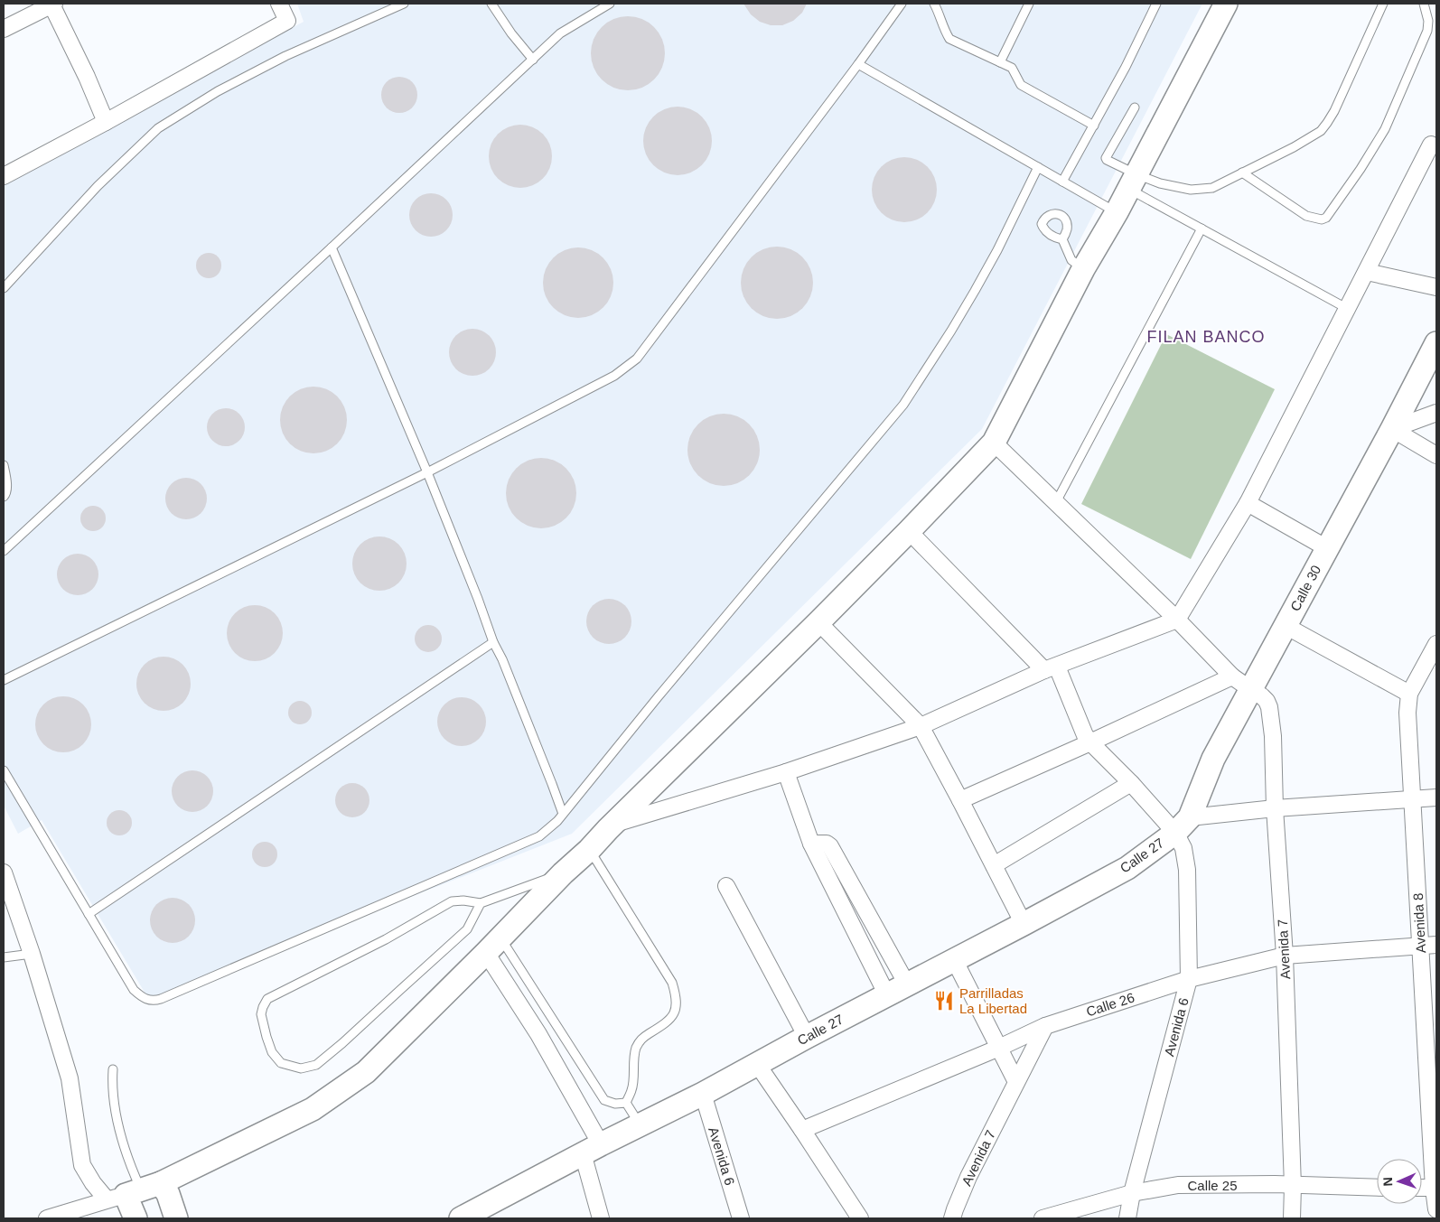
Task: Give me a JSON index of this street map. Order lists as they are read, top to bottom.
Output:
{
  "streets": {
    "main road": ["Calle 30", "Calle 27"],
    "street": [
      "Avenida 8",
      "Avenida 7",
      "Calle 26",
      "Avenida 6",
      "Calle 25"
    ]
  },
  "crossings": [
    ["Calle 30", "Calle 27"],
    ["Calle 30", "Avenida 7"],
    ["Calle 30", "Avenida 6"],
    ["Calle 27", "Avenida 6"],
    ["Avenida 8", "Calle 26"],
    ["Avenida 7", "Calle 26"],
    ["Avenida 7", "Calle 25"],
    ["Calle 26", "Avenida 6"],
    ["Avenida 6", "Calle 25"]
  ],
  "districts": ["FILAN BANCO"],
  "places": {
    "restaurant": ["Parrilladas La Libertad"]
  },
  "north": "left"
}
